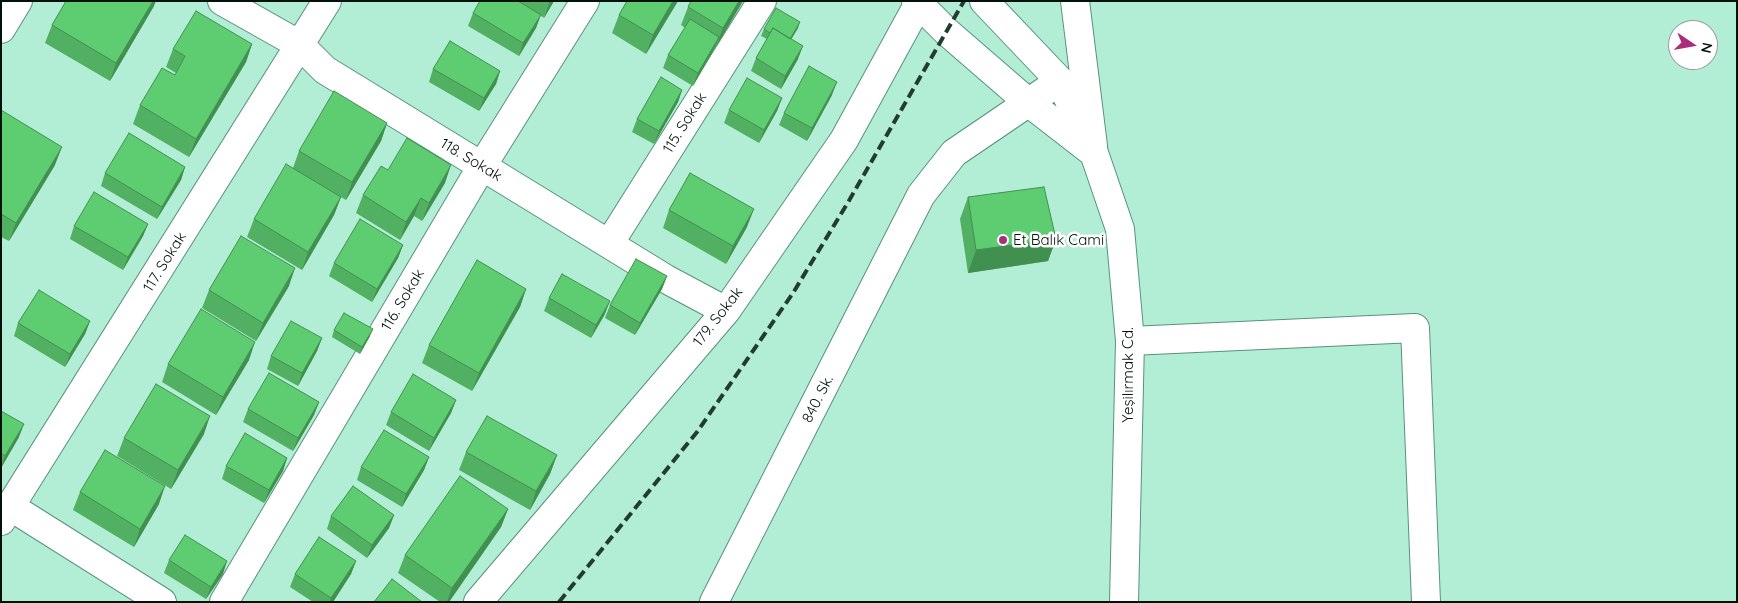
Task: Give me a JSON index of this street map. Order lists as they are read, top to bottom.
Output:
{
  "streets": {
    "street": [
      "115. Sokak",
      "118. Sokak",
      "117. Sokak",
      "116. Sokak",
      "179. Sokak",
      "Yeşilırmak Cd.",
      "840. Sk."
    ]
  },
  "crossings": [
    ["115. Sokak", "118. Sokak"],
    ["118. Sokak", "117. Sokak"],
    ["118. Sokak", "116. Sokak"],
    ["118. Sokak", "179. Sokak"]
  ],
  "places": ["Et Balık Cami"],
  "north": "right"
}
